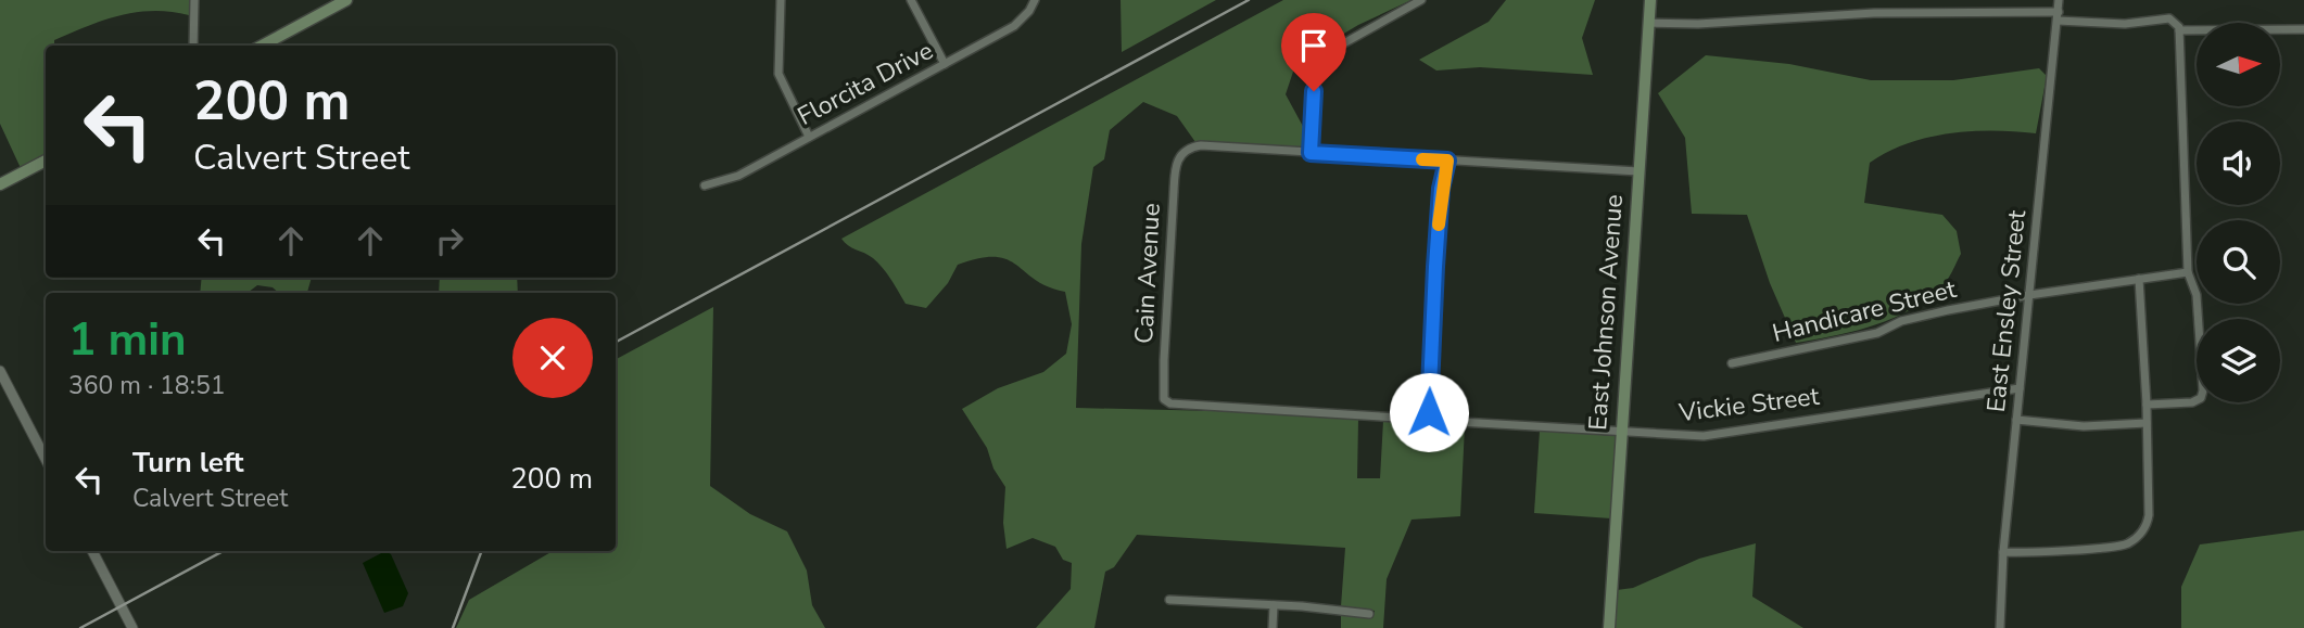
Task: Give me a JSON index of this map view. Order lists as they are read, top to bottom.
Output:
{
  "streets": {
    "main road": ["East Johnson Avenue"],
    "street": [
      "Florcita Drive",
      "Cain Avenue",
      "Handicare Street",
      "East Ensley Street",
      "Vickie Street"
    ]
  },
  "crossings": [
    ["Cain Avenue", "Vickie Street"],
    ["Handicare Street", "East Ensley Street"],
    ["East Ensley Street", "Vickie Street"],
    ["East Johnson Avenue", "Vickie Street"]
  ],
  "north": "right",
  "page": {
    "turn": ["200 m", "Calvert Street"],
    "heading": ["1 min", "360 m · 18:51"],
    "list": [
      {
        "name": "Turn left",
        "note": "Calvert Street",
        "value": "200 m"
      }
    ]
  }
}
